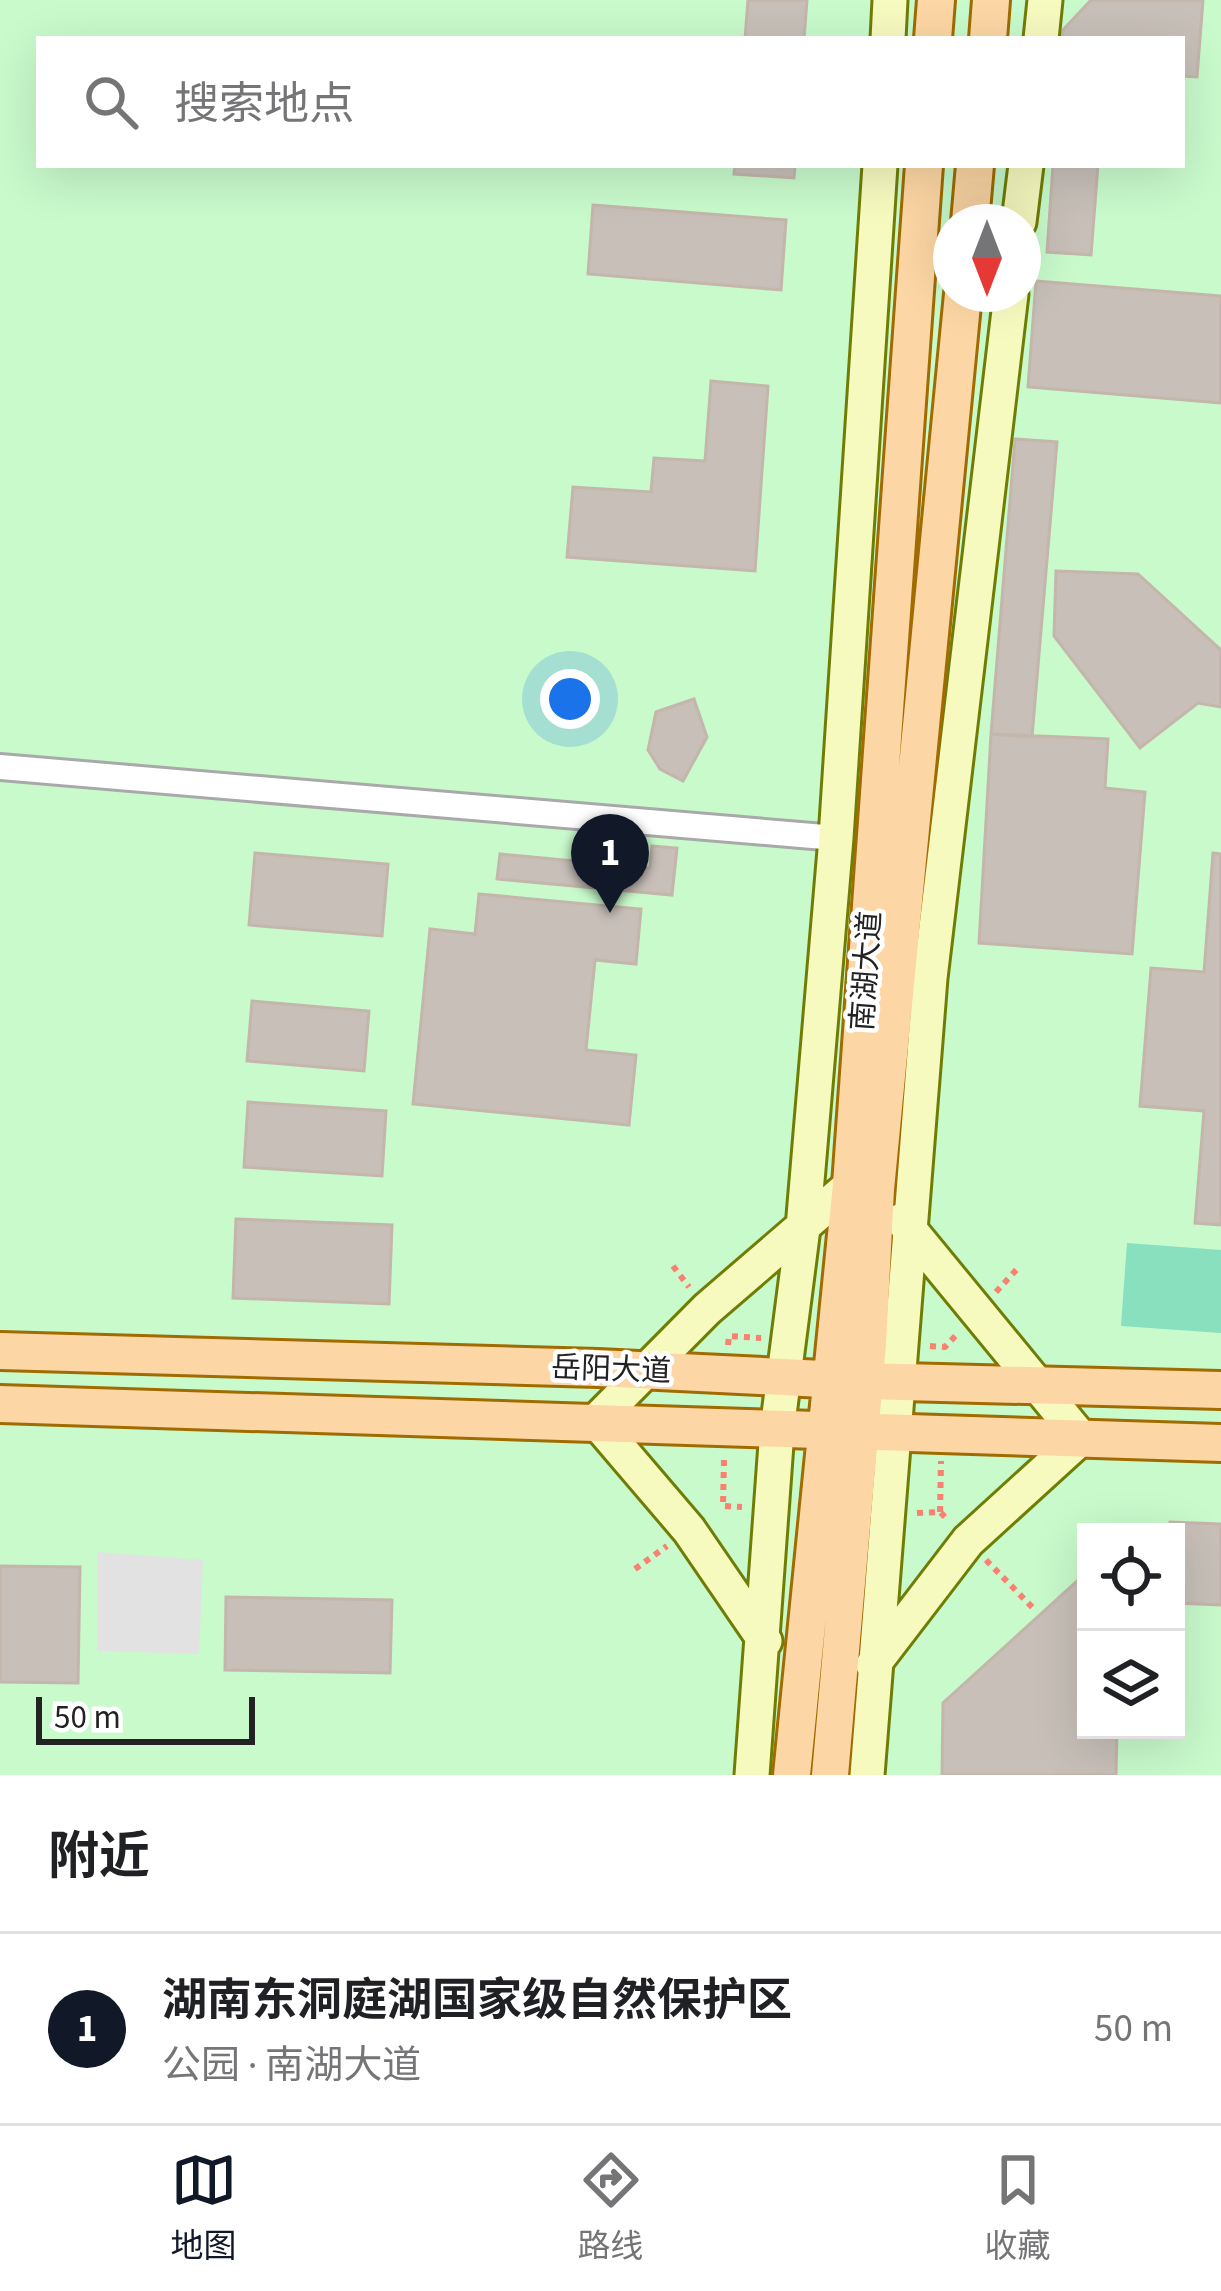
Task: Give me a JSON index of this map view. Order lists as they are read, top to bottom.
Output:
{
  "streets": {
    "main road": ["南湖大道", "岳阳大道"]
  },
  "crossings": [
    ["南湖大道", "岳阳大道"]
  ],
  "scale_bar": "50 m",
  "north": "bottom",
  "page": {
    "search": "搜索地点",
    "pins": "1",
    "scale": "50 m",
    "heading": "附近",
    "list": [
      {
        "mark": "1",
        "name": "湖南东洞庭湖国家级自然保护区",
        "note": "公园 · 南湖大道",
        "value": "50 m"
      }
    ],
    "nav": ["地图", "路线", "收藏"]
  }
}
